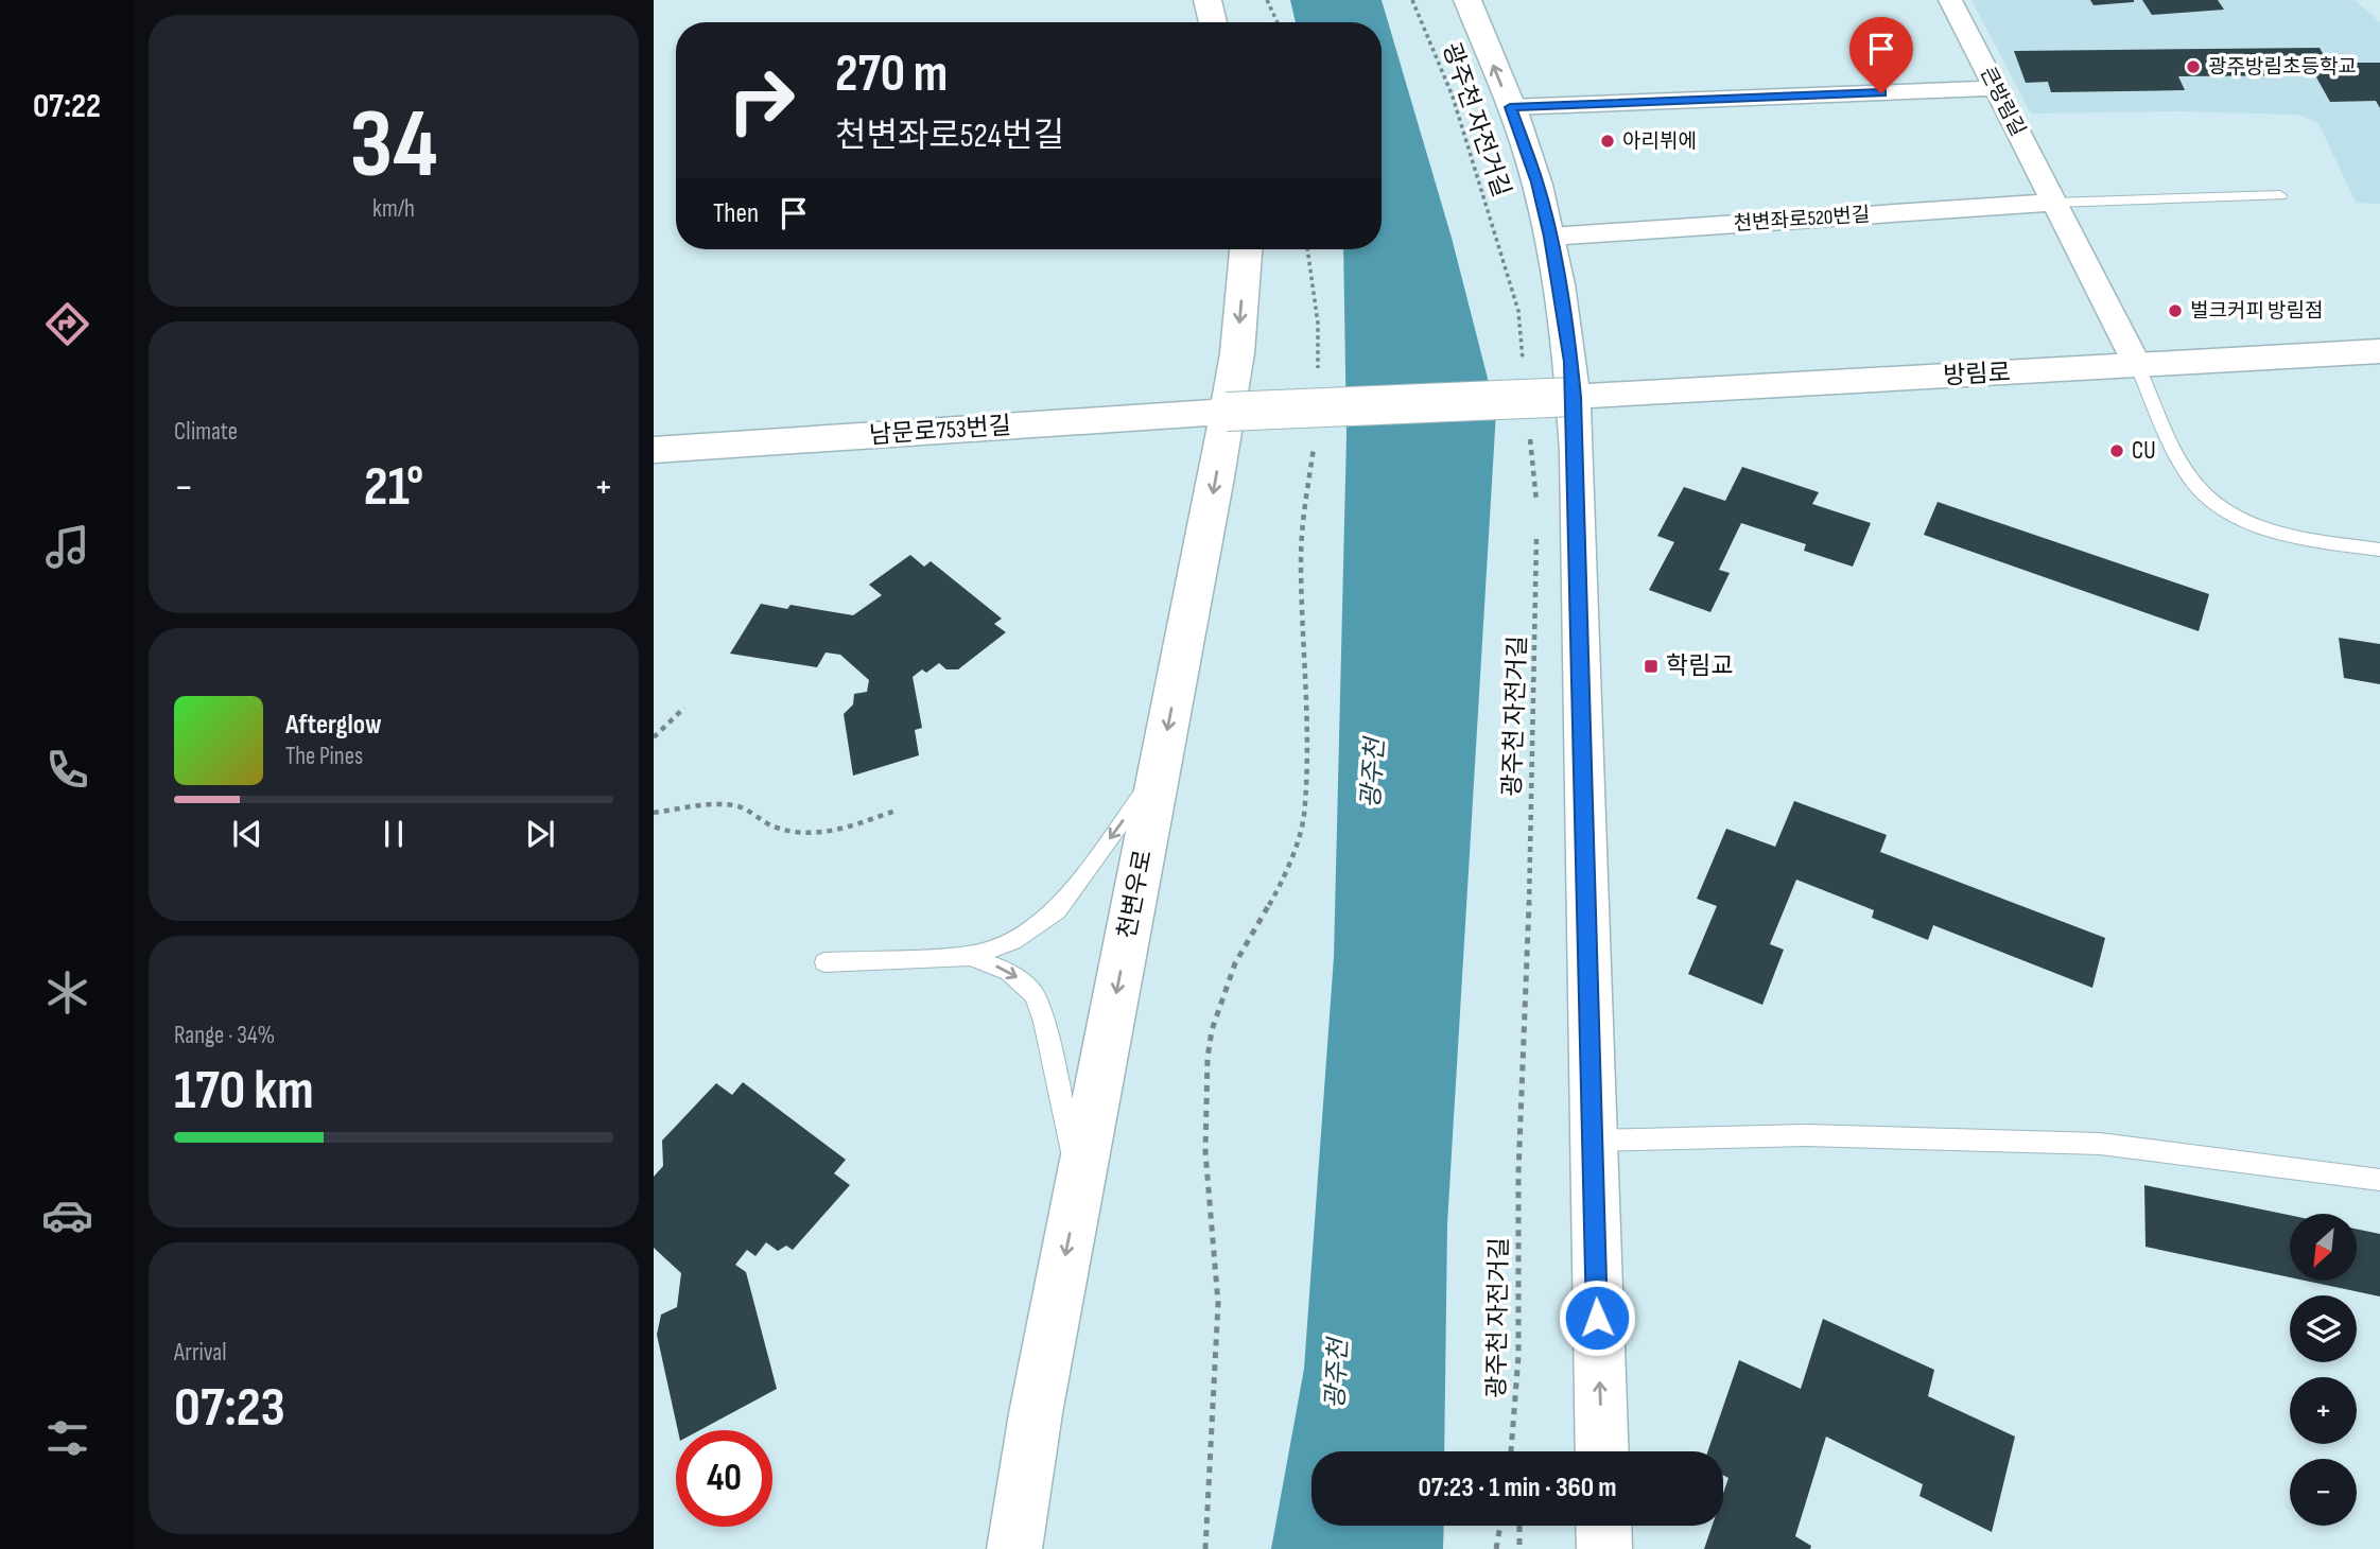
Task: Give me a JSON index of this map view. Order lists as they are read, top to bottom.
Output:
{
  "streets": {
    "street": [
      "큰방림길",
      "천변좌로520번길",
      "방림로",
      "남문로753번길",
      "천변우로"
    ],
    "path": ["광주천 자전거길"]
  },
  "crossings": [
    ["큰방림길", "천변좌로520번길"],
    ["큰방림길", "방림로"],
    ["방림로", "남문로753번길"],
    ["방림로", "천변우로"],
    ["남문로753번길", "천변우로"]
  ],
  "one_way": ["천변우로"],
  "water": ["광주천"],
  "places": {
    "other": [
      "광주방림초등학교",
      "아리뷔에",
      "벌크커피 방림점",
      "CU"
    ],
    "transit": ["학림교"]
  },
  "north": "bottom left",
  "page": {
    "tabs": "07:22",
    "tile": [
      ["34", "km/h"],
      "Climate",
      ["Range · 34%", "170 km"],
      ["Arrival", "07:23"]
    ],
    "turn": ["270 m", "천변좌로524번길"],
    "then": "Then",
    "heat": ["−", "21°", "+"],
    "song": ["Afterglow", "The Pines"],
    "map_buttons": ["+", "−"],
    "limit": "40",
    "trip": "07:23 · 1 min · 360 m"
  }
}
